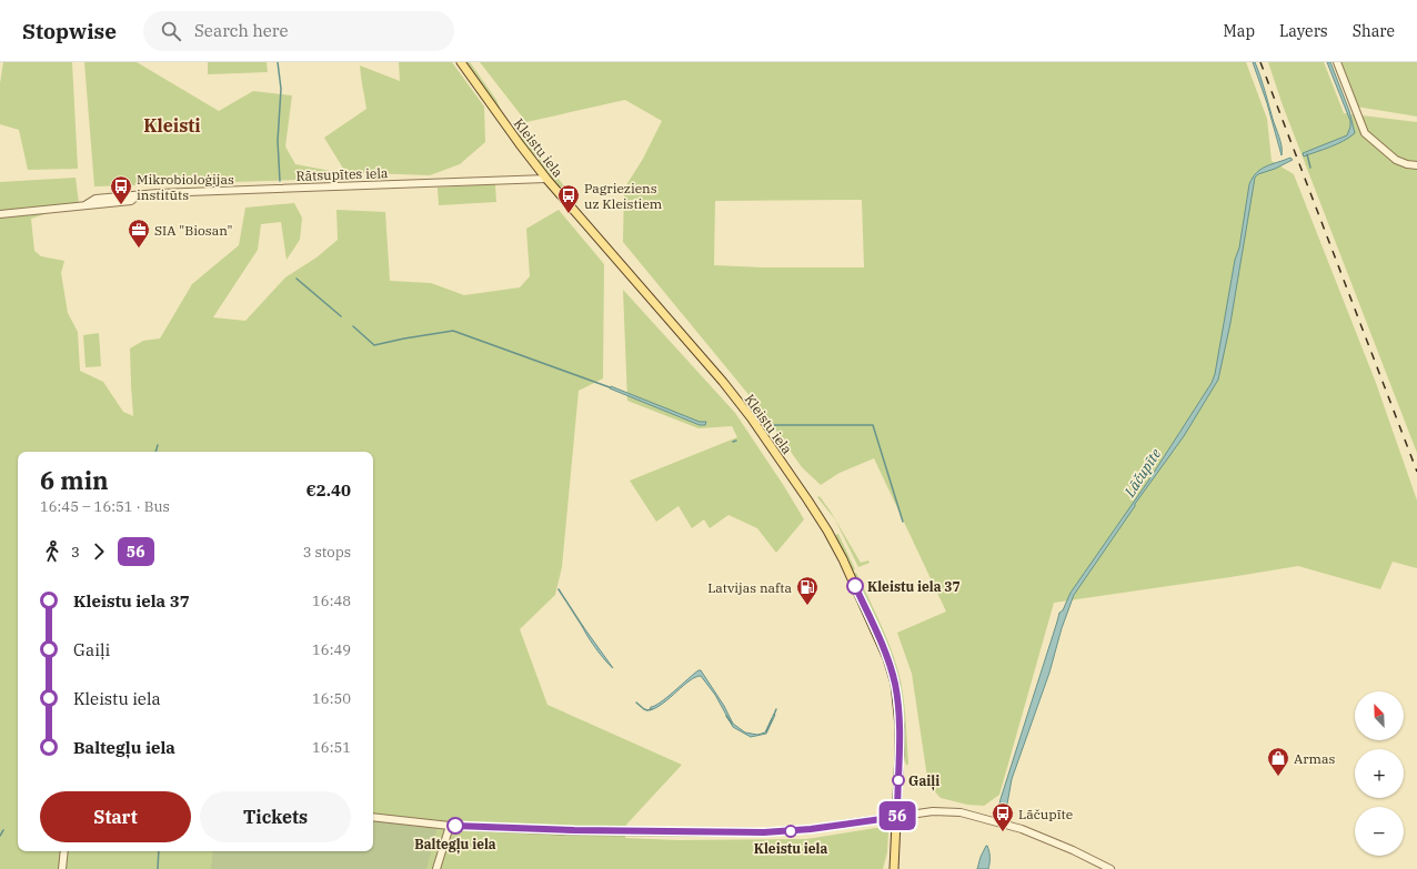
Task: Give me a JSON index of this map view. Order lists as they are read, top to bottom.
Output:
{
  "streets": {
    "main road": ["Kleistu iela"],
    "street": ["Rātsupītes iela"]
  },
  "crossings": [
    ["Kleistu iela", "Rātsupītes iela"]
  ],
  "districts": ["Kleisti"],
  "water": ["Lāčupīte"],
  "places": {
    "bus stop": ["Mikrobioloģijas institūts", "Pagrieziens uz Kleistiem", "Lāčupīte"],
    "office": ["SIA \"Biosan\""],
    "other": [
      "Kleistu iela 37",
      "Gaiļi",
      "Baltegļu iela",
      "Kleistu iela"
    ],
    "fuel station": ["Latvijas nafta"],
    "shop": ["Armas"]
  },
  "lines": ["bus line 56"],
  "north": "top left",
  "page": {
    "header": "Stopwise",
    "search": "Search here",
    "nav": ["Map", "Layers", "Share"],
    "on_map": "56",
    "heading": ["6 min", "16:45 – 16:51 · Bus", "€2.40"],
    "legs": ["3", "56", "3 stops"],
    "list": [
      {
        "name": "Kleistu iela 37",
        "value": "16:48"
      },
      {
        "name": "Gaiļi",
        "value": "16:49"
      },
      {
        "name": "Kleistu iela",
        "value": "16:50"
      },
      {
        "name": "Baltegļu iela",
        "value": "16:51"
      }
    ],
    "map_buttons": ["+", "−"],
    "buttons": ["Start", "Tickets"]
  }
}
